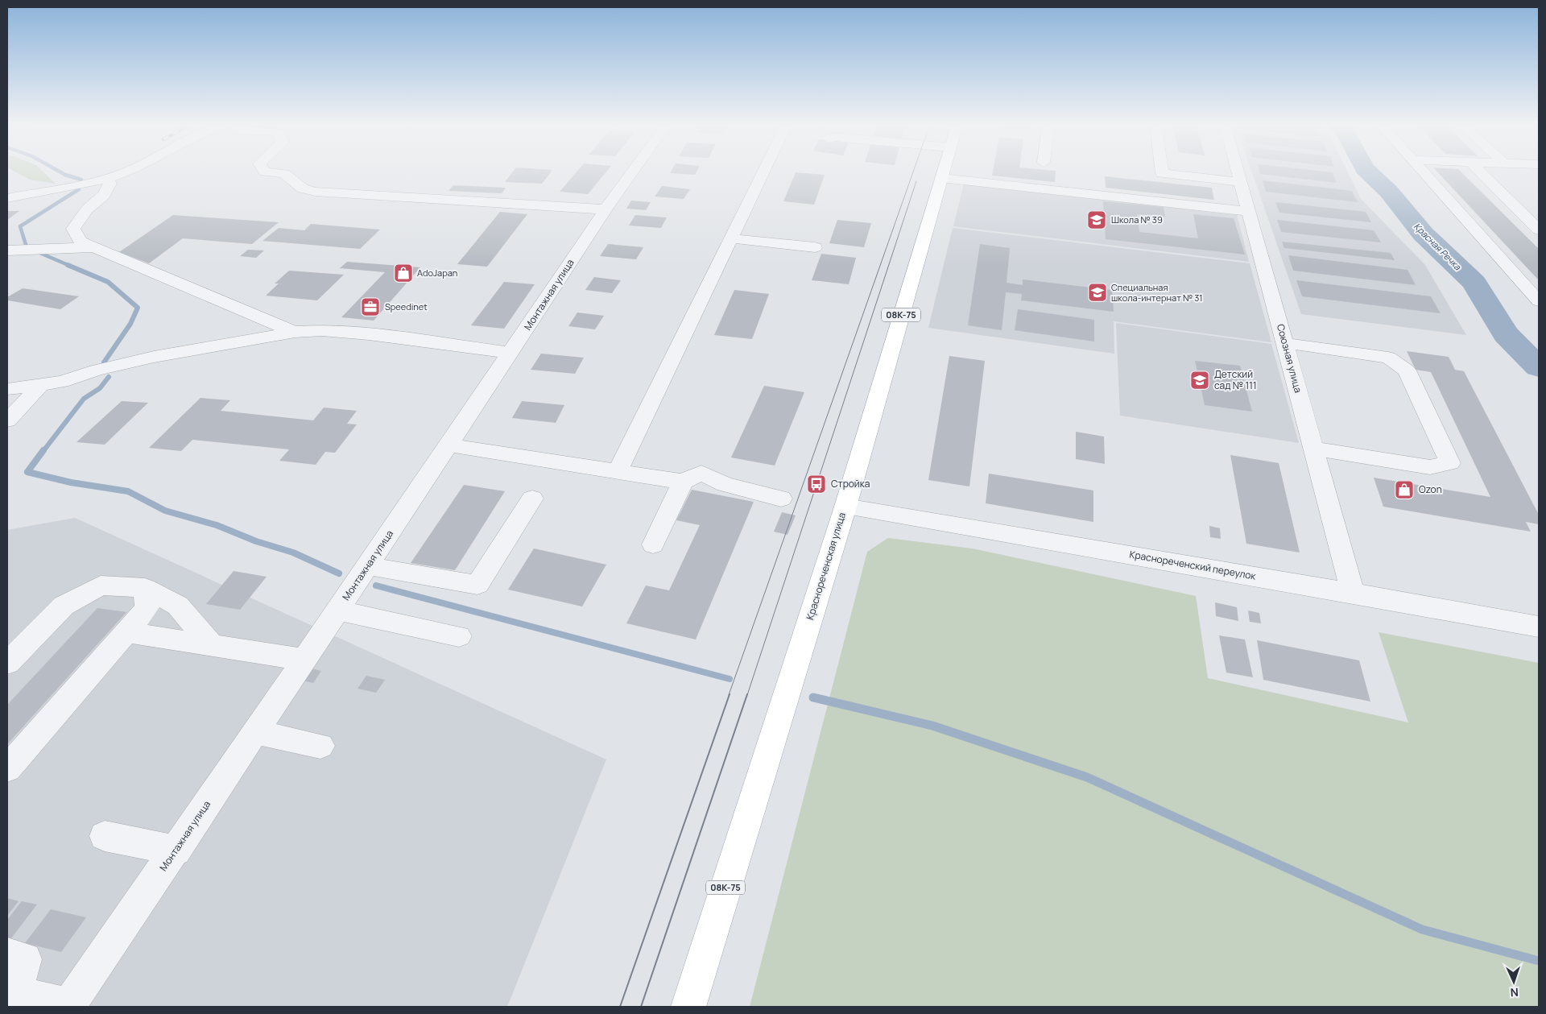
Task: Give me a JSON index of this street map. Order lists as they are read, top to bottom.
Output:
{
  "streets": {
    "main road": ["08К-75", "Краснореченская улица"],
    "street": ["Монтажная улица", "Союзная улица", "Краснореченский переулок"]
  },
  "crossings": [
    ["Союзная улица", "Краснореченский переулок"],
    ["Краснореченский переулок", "Краснореченская улица"]
  ],
  "water": ["Красная Речка"],
  "places": {
    "school or university": ["Школа № 39", "Специальная школа-интернат № 31", "Детский сад № 111"],
    "shop": ["AdoJapan", "Ozon"],
    "office": ["Speedinet"],
    "bus stop": ["Стройка"]
  },
  "north": "bottom"
}
